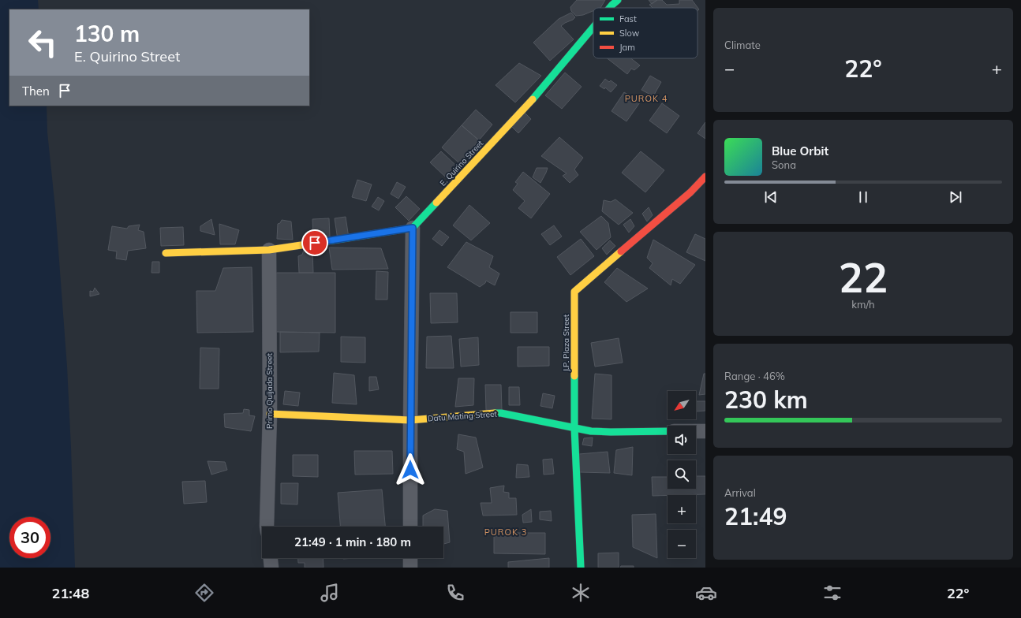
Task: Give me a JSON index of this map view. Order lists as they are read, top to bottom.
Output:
{
  "streets": {
    "street": [
      "E. Quirino Street",
      "J.P. Plaza Street",
      "Primo Quijada Street",
      "Datu Mating Street"
    ]
  },
  "crossings": [
    ["J.P. Plaza Street", "Datu Mating Street"],
    ["Primo Quijada Street", "Datu Mating Street"]
  ],
  "districts": ["PUROK 4", "PUROK 3"],
  "legend": ["Fast", "Slow", "Jam"],
  "north": "bottom left",
  "page": {
    "tile": [
      "Climate",
      ["22", "km/h"],
      ["Range · 46%", "230 km"],
      ["Arrival", "21:49"]
    ],
    "turn": ["130 m", "E. Quirino Street"],
    "heat": ["−", "22°", "+"],
    "then": "Then",
    "song": ["Blue Orbit", "Sona"],
    "map_buttons": ["+", "−"],
    "limit": "30",
    "trip": "21:49 · 1 min · 180 m",
    "tabs": ["21:48", "22°"]
  }
}
